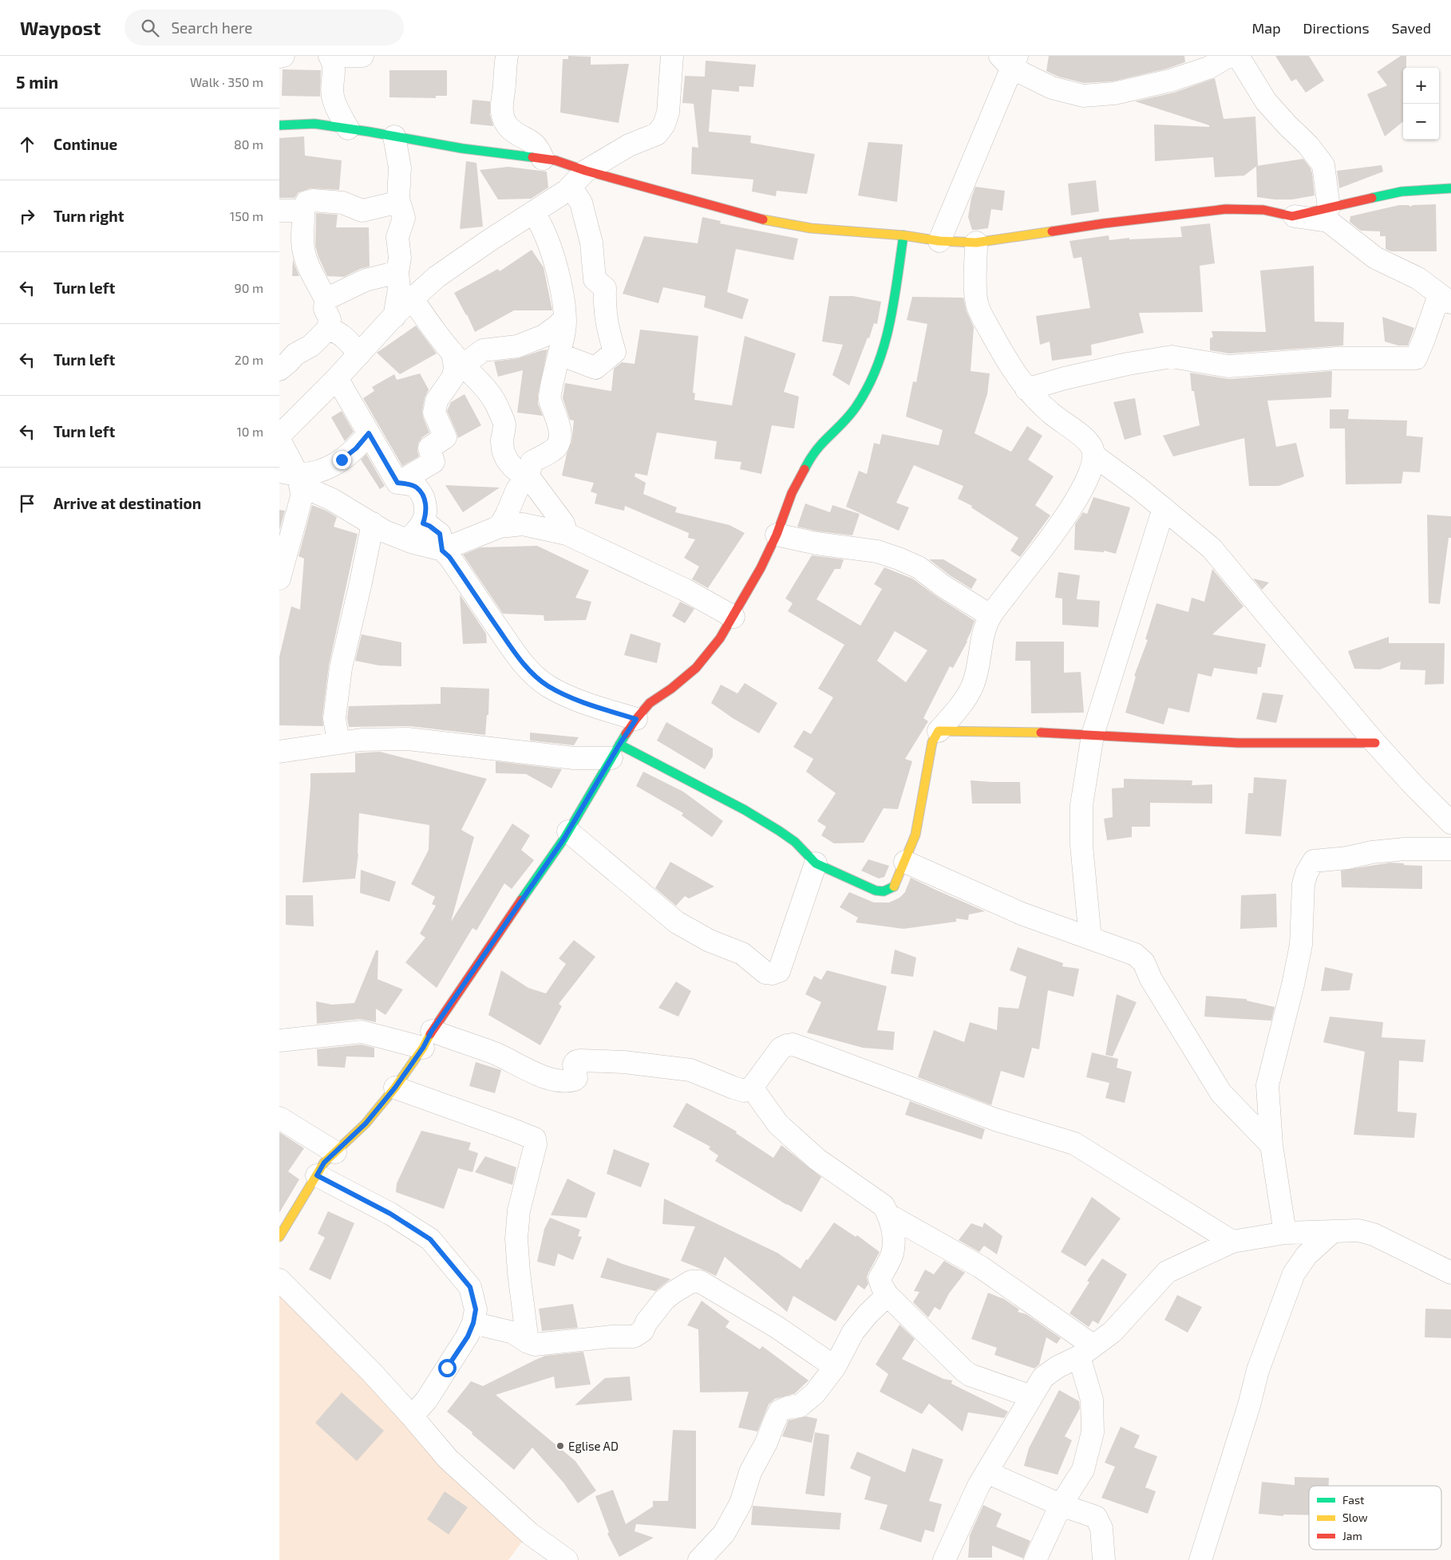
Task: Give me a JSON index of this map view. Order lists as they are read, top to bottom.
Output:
{
  "places": ["Eglise AD"],
  "legend": ["Fast", "Slow", "Jam"],
  "page": {
    "header": "Waypost",
    "search": "Search here",
    "nav": ["Map", "Directions", "Saved"],
    "heading": ["5 min", "Walk · 350 m"],
    "map_buttons": ["+", "−"],
    "list": [
      ["Continue", "80 m"],
      ["Turn right", "150 m"],
      ["Turn left", "90 m"],
      ["Turn left", "20 m"],
      ["Turn left", "10 m"],
      "Arrive at destination"
    ]
  }
}
